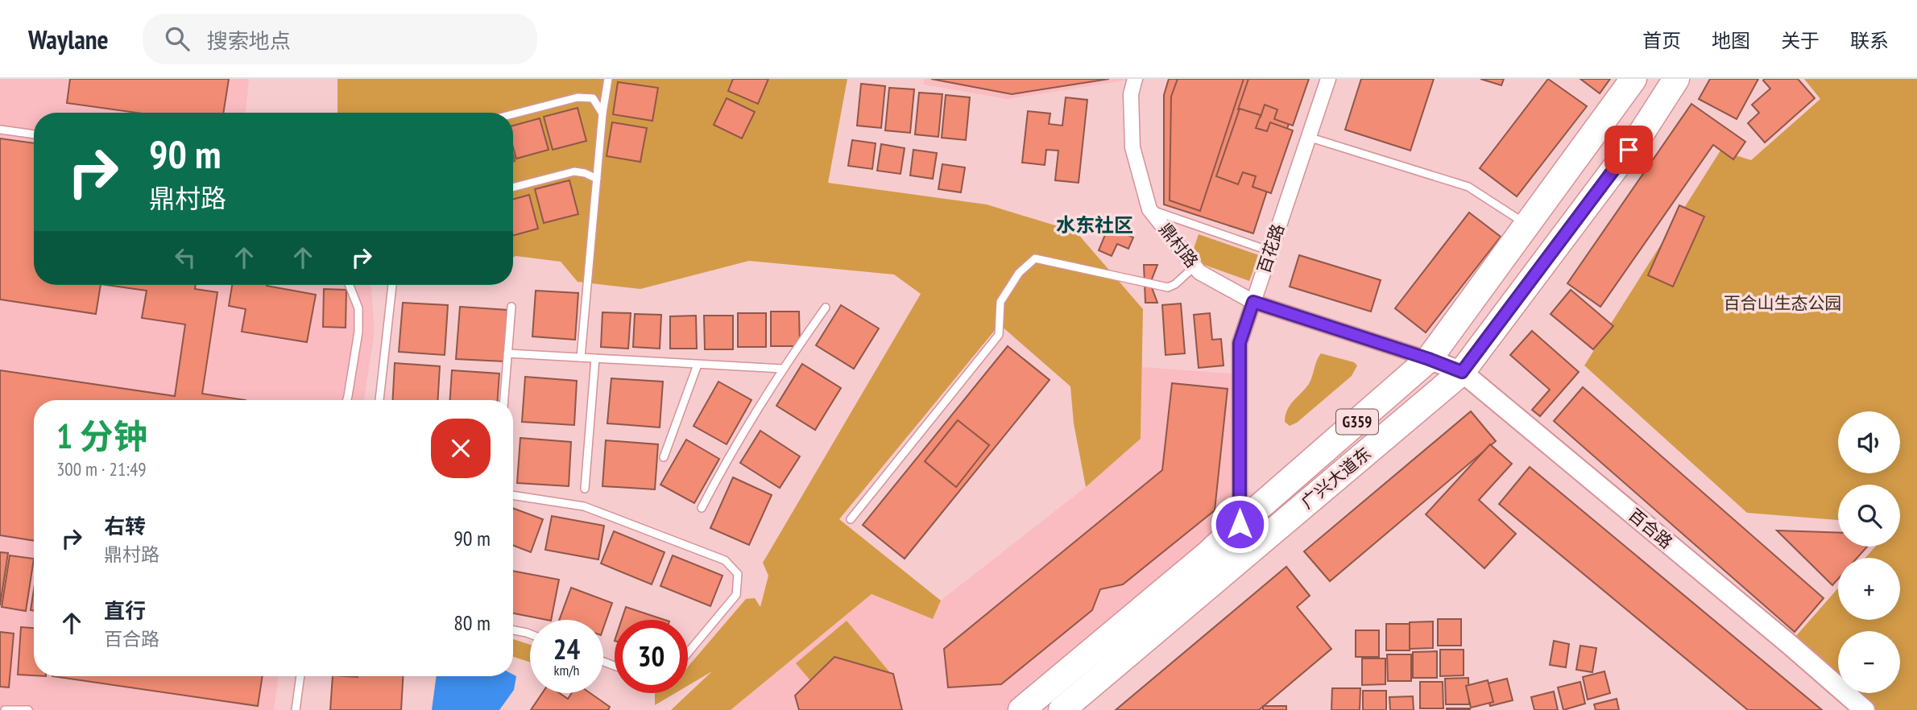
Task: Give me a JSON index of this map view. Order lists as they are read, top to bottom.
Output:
{
  "streets": {
    "highway": ["G359", "广兴大道东"],
    "street": ["鼎村路", "百花路", "百合路"]
  },
  "crossings": [
    ["鼎村路", "百花路"],
    ["鼎村路", "广兴大道东"],
    ["鼎村路", "百合路"],
    ["百花路", "广兴大道东"],
    ["广兴大道东", "百合路"]
  ],
  "districts": ["水东社区"],
  "parks": ["百合山生态公园"],
  "page": {
    "header": "Waylane",
    "search": "搜索地点",
    "nav": [
      "首页",
      "地图",
      "关于",
      "联系"
    ],
    "turn": ["90 m", "鼎村路"],
    "heading": ["1 分钟", "300 m · 21:49"],
    "map_buttons": ["+", "−"],
    "list": [
      {
        "name": "右转",
        "note": "鼎村路",
        "value": "90 m"
      },
      {
        "name": "直行",
        "note": "百合路",
        "value": "80 m"
      }
    ],
    "speed": "24 km/h",
    "limit": "30"
  }
}
